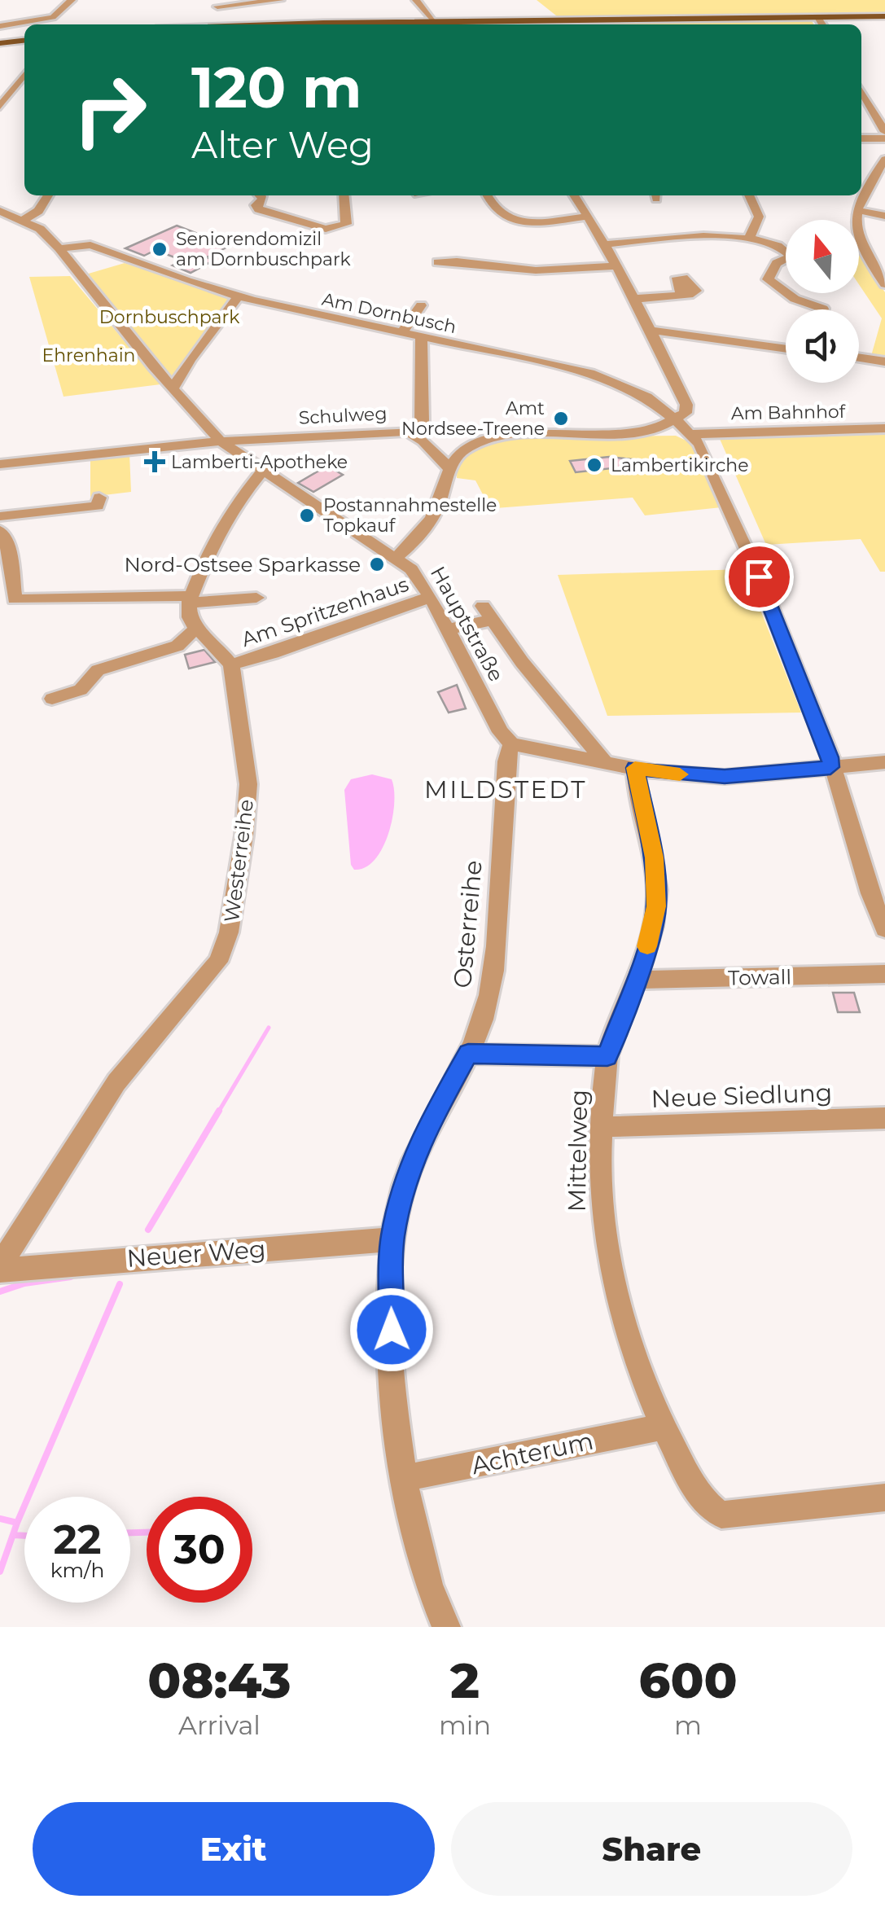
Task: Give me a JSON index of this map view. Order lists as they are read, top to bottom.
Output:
{
  "streets": {
    "street": [
      "Am Dornbusch",
      "Am Bahnhof",
      "Schulweg",
      "Am Spritzenhaus",
      "Hauptstraße",
      "Westerreihe",
      "Osterreihe",
      "Towall",
      "Neue Siedlung",
      "Mittelweg",
      "Neuer Weg",
      "Achterum"
    ]
  },
  "crossings": [
    ["Am Dornbusch", "Am Bahnhof"],
    ["Am Dornbusch", "Hauptstraße"],
    ["Schulweg", "Hauptstraße"],
    ["Am Spritzenhaus", "Hauptstraße"],
    ["Am Spritzenhaus", "Westerreihe"],
    ["Hauptstraße", "Osterreihe"],
    ["Westerreihe", "Neuer Weg"],
    ["Osterreihe", "Neuer Weg"],
    ["Osterreihe", "Achterum"],
    ["Towall", "Mittelweg"],
    ["Neue Siedlung", "Mittelweg"],
    ["Mittelweg", "Achterum"]
  ],
  "districts": ["MILDSTEDT"],
  "parks": ["Dornbuschpark", "Ehrenhain"],
  "places": {
    "other": [
      "Seniorendomizil am Dornbuschpark",
      "Amt Nordsee-Treene",
      "Lambertikirche",
      "Postannahmestelle Topkauf",
      "Nord-Ostsee Sparkasse"
    ],
    "health": ["Lamberti-Apotheke"]
  },
  "north": "top",
  "page": {
    "turn": ["120 m", "Alter Weg"],
    "speed": "22 km/h",
    "limit": "30",
    "eta": [
      "08:43",
      "Arrival",
      "2",
      "min",
      "600",
      "m"
    ],
    "buttons": ["Exit", "Share"]
  }
}
